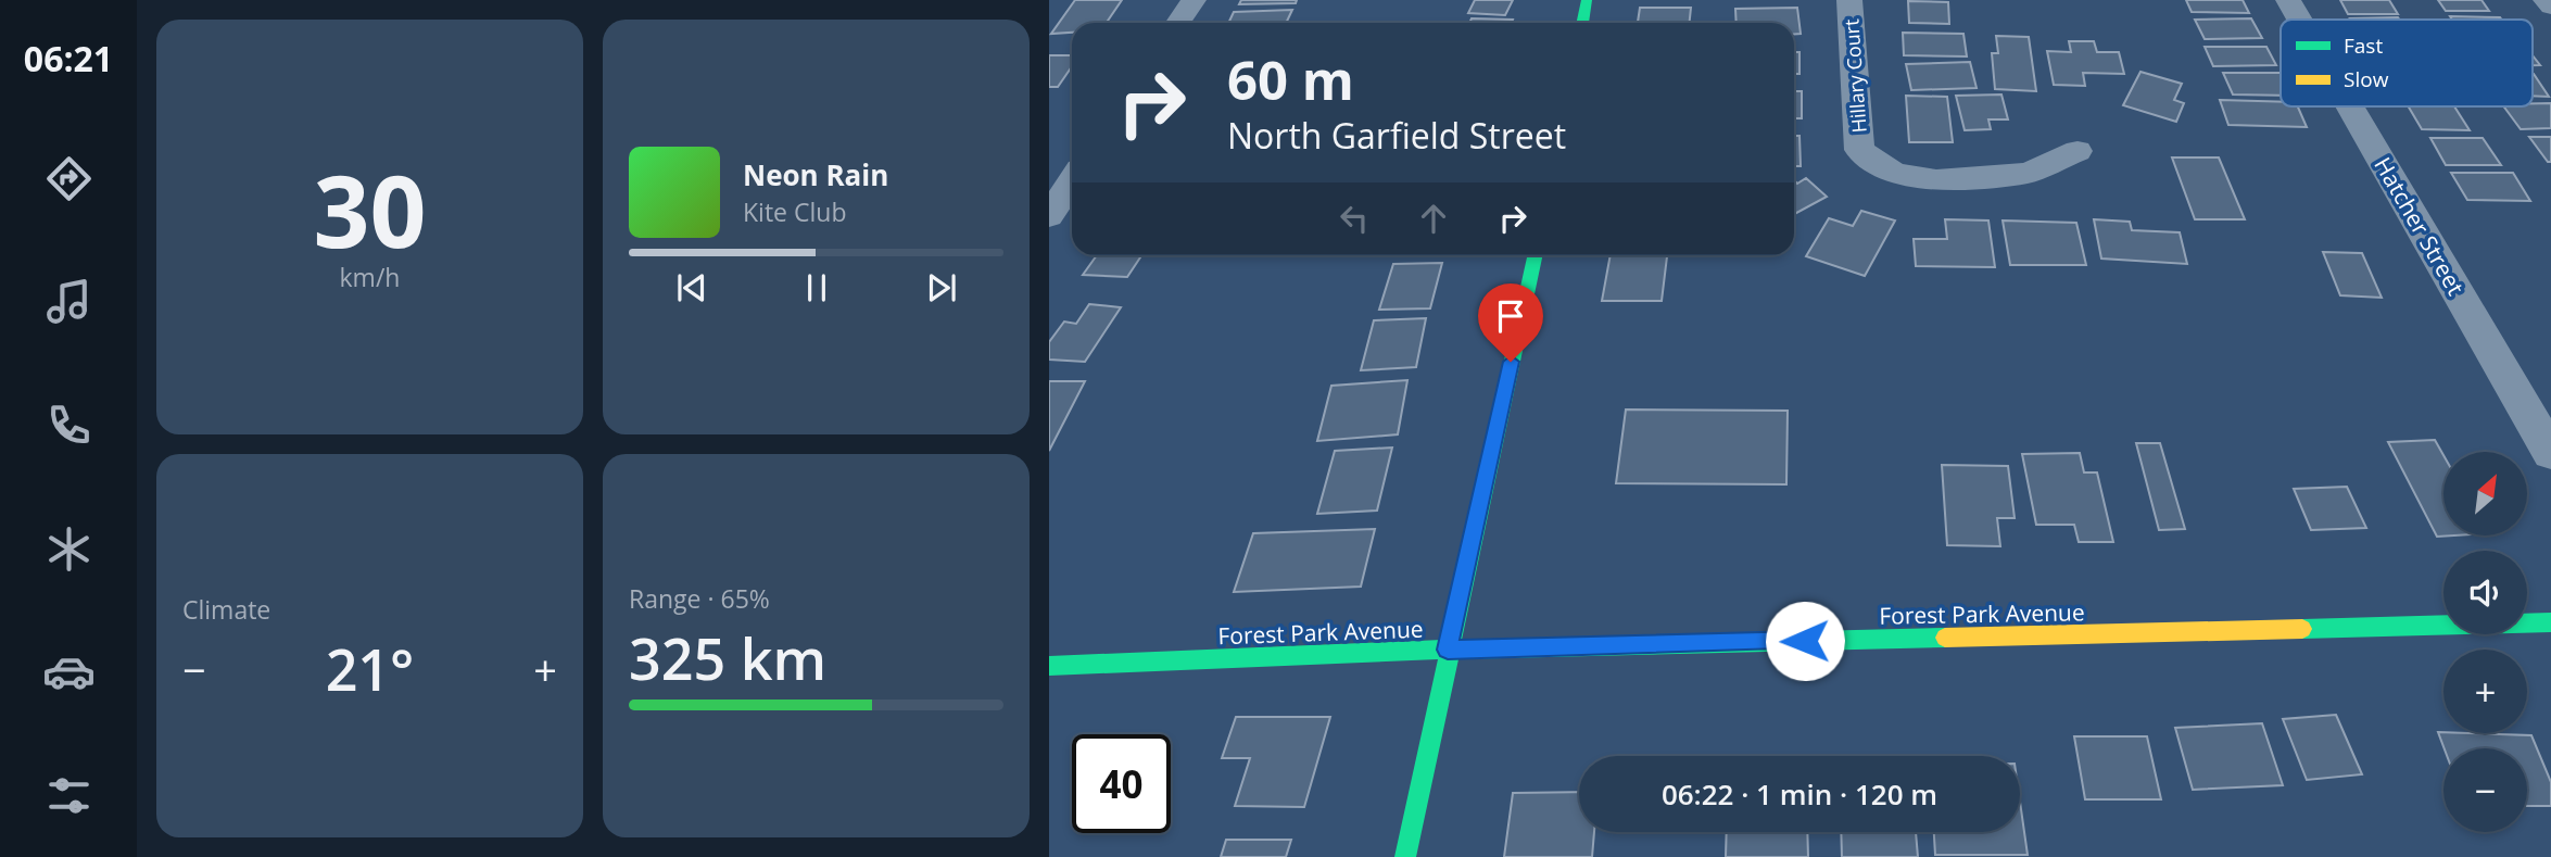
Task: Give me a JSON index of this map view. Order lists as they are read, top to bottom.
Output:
{
  "streets": {
    "street": ["Hillary Court", "Hatcher Street", "Forest Park Avenue"]
  },
  "legend": ["Fast", "Slow"],
  "north": "top right",
  "page": {
    "tabs": "06:21",
    "tile": [
      ["30", "km/h"],
      "Climate",
      ["Range · 65%", "325 km"]
    ],
    "turn": ["60 m", "North Garfield Street"],
    "song": ["Neon Rain", "Kite Club"],
    "map_buttons": ["+", "−"],
    "heat": ["−", "21°", "+"],
    "limit": "40",
    "trip": "06:22 · 1 min · 120 m"
  }
}
